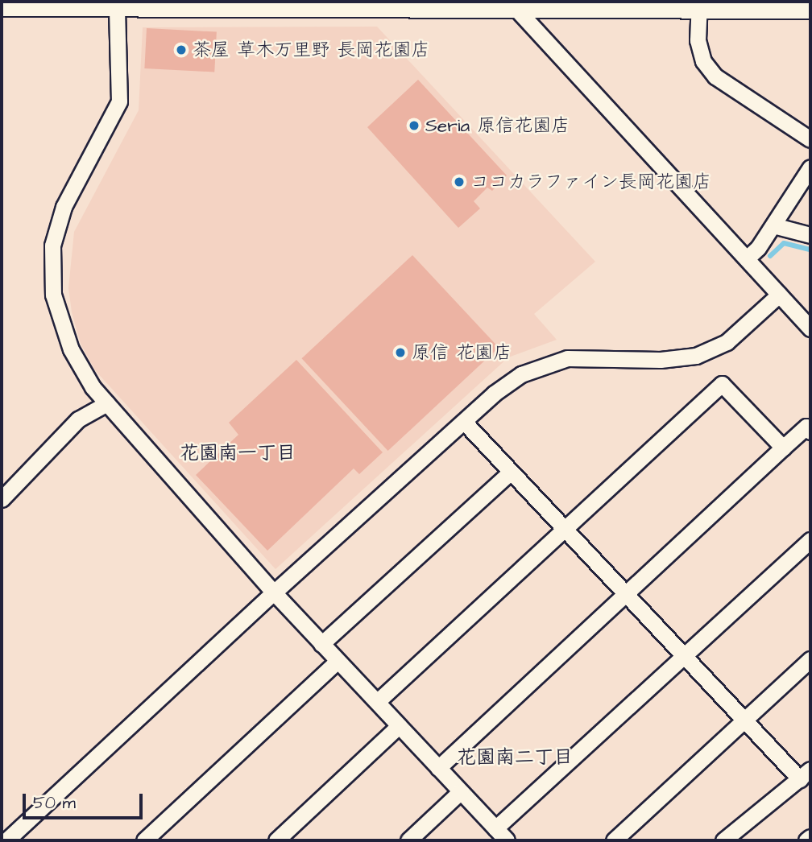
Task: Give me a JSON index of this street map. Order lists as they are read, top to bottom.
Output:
{
  "districts": ["花園南一丁目", "花園南二丁目"],
  "places": [
    "茶屋 草木万里野 長岡花園店",
    "Seria 原信花園店",
    "ココカラファイン長岡花園店",
    "原信 花園店"
  ],
  "scale_bar": "50 m"
}
